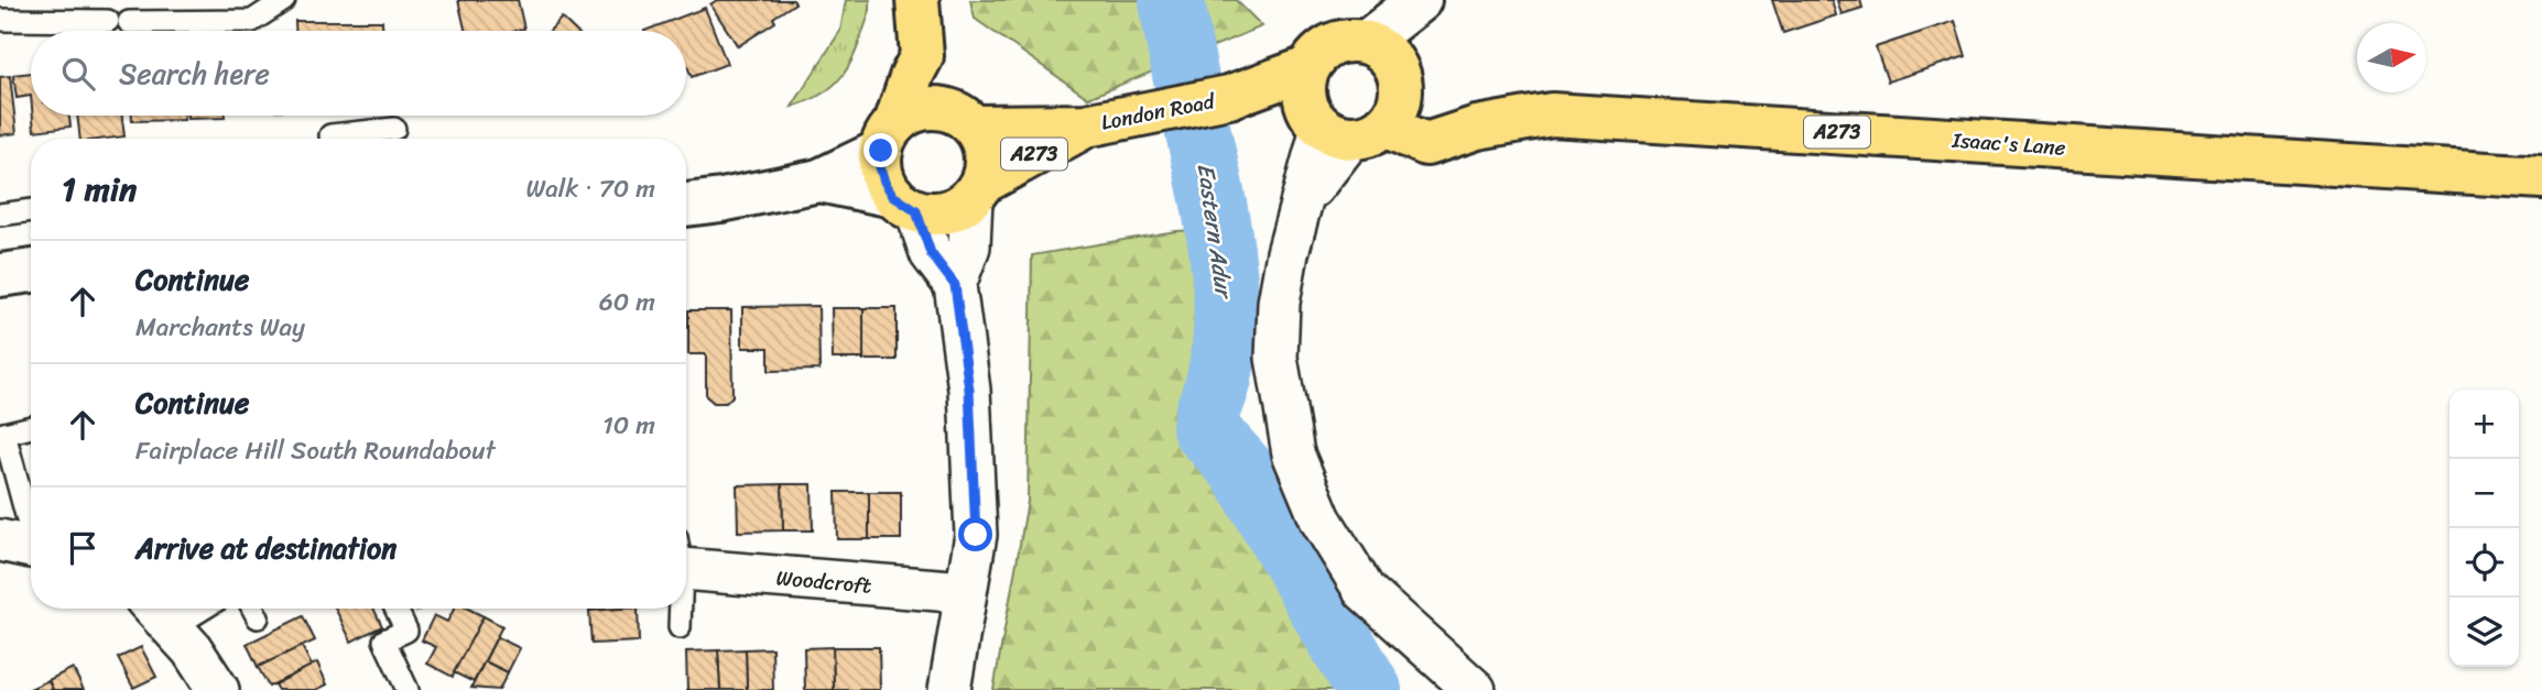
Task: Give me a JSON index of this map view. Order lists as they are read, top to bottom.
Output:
{
  "streets": {
    "main road": ["London Road", "A273", "Isaac's Lane"],
    "street": ["Woodcroft"]
  },
  "crossings": [
    ["London Road", "Isaac's Lane"]
  ],
  "water": ["Eastern Adur"],
  "north": "right",
  "page": {
    "search": "Search here",
    "heading": ["1 min", "Walk · 70 m"],
    "list": [
      ["Continue", "Marchants Way", "60 m"],
      ["Continue", "Fairplace Hill South Roundabout", "10 m"],
      "Arrive at destination"
    ],
    "map_buttons": ["+", "−"]
  }
}
